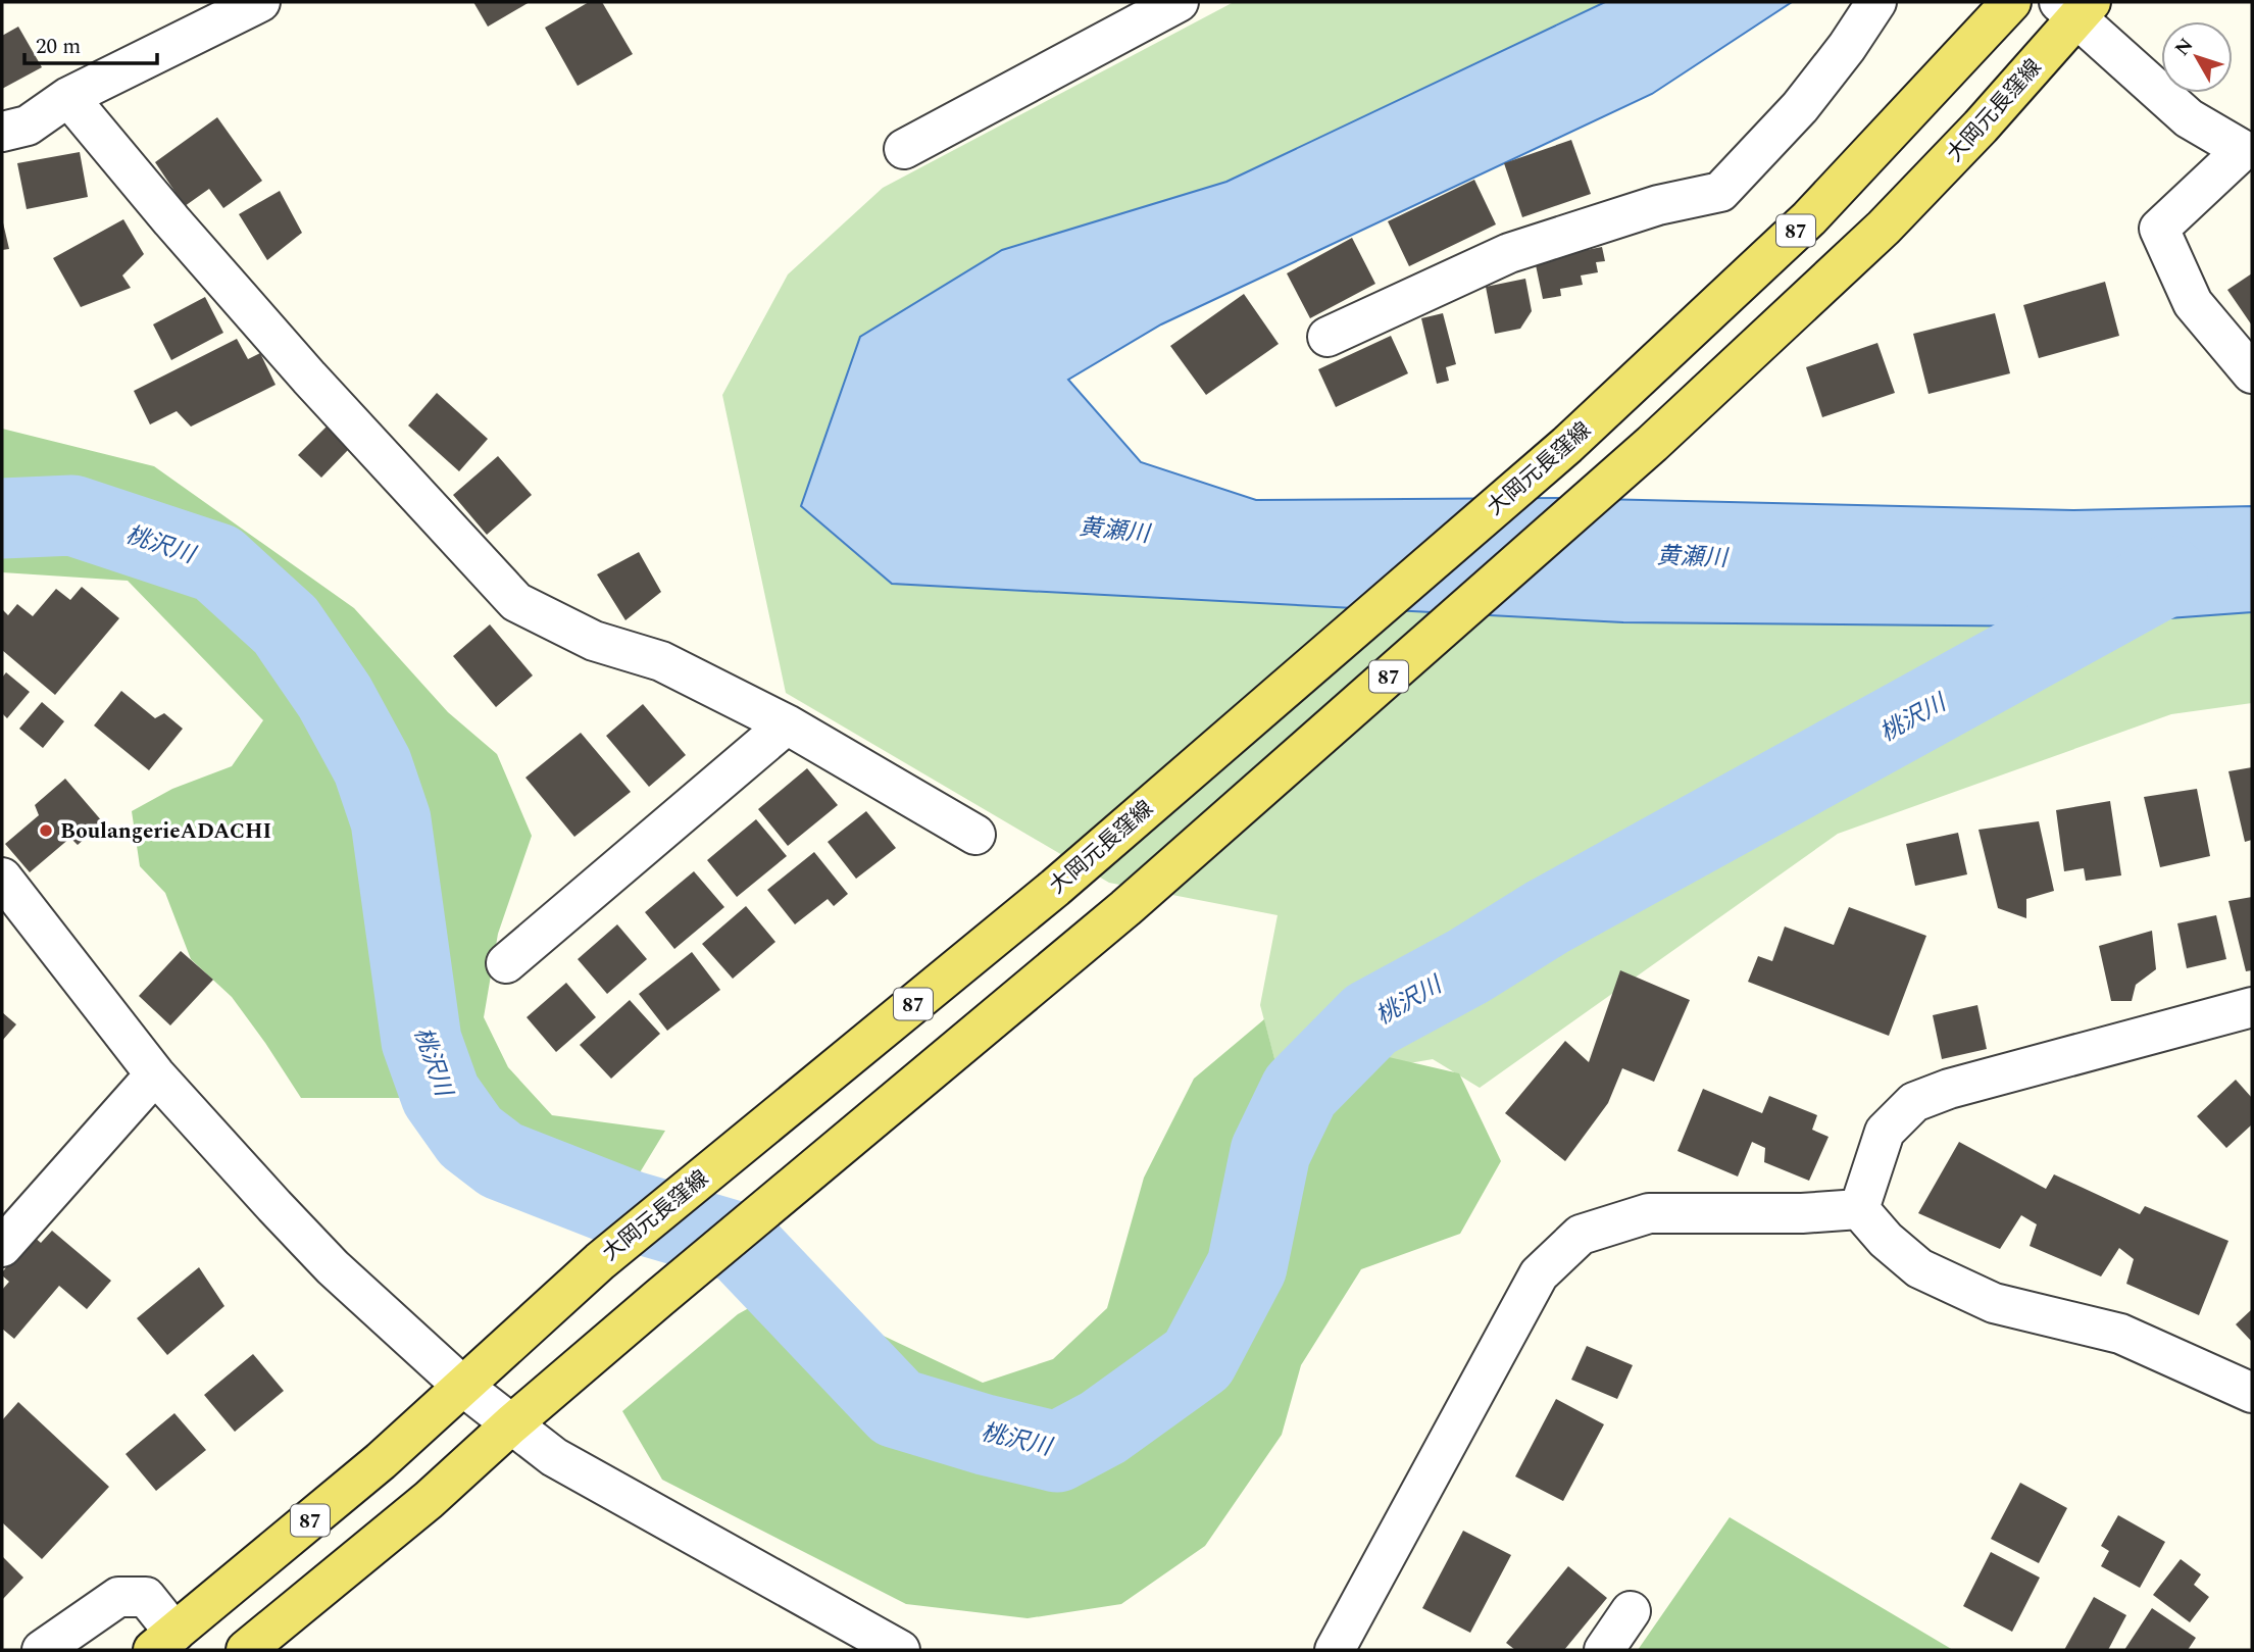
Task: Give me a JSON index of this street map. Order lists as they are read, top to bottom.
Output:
{
  "streets": {
    "main road": ["大岡元長窪線", "87"]
  },
  "water": ["黄瀬川", "桃沢川"],
  "places": ["BoulangerieADACHI"],
  "scale_bar": "20 m",
  "north": "top left"
}
